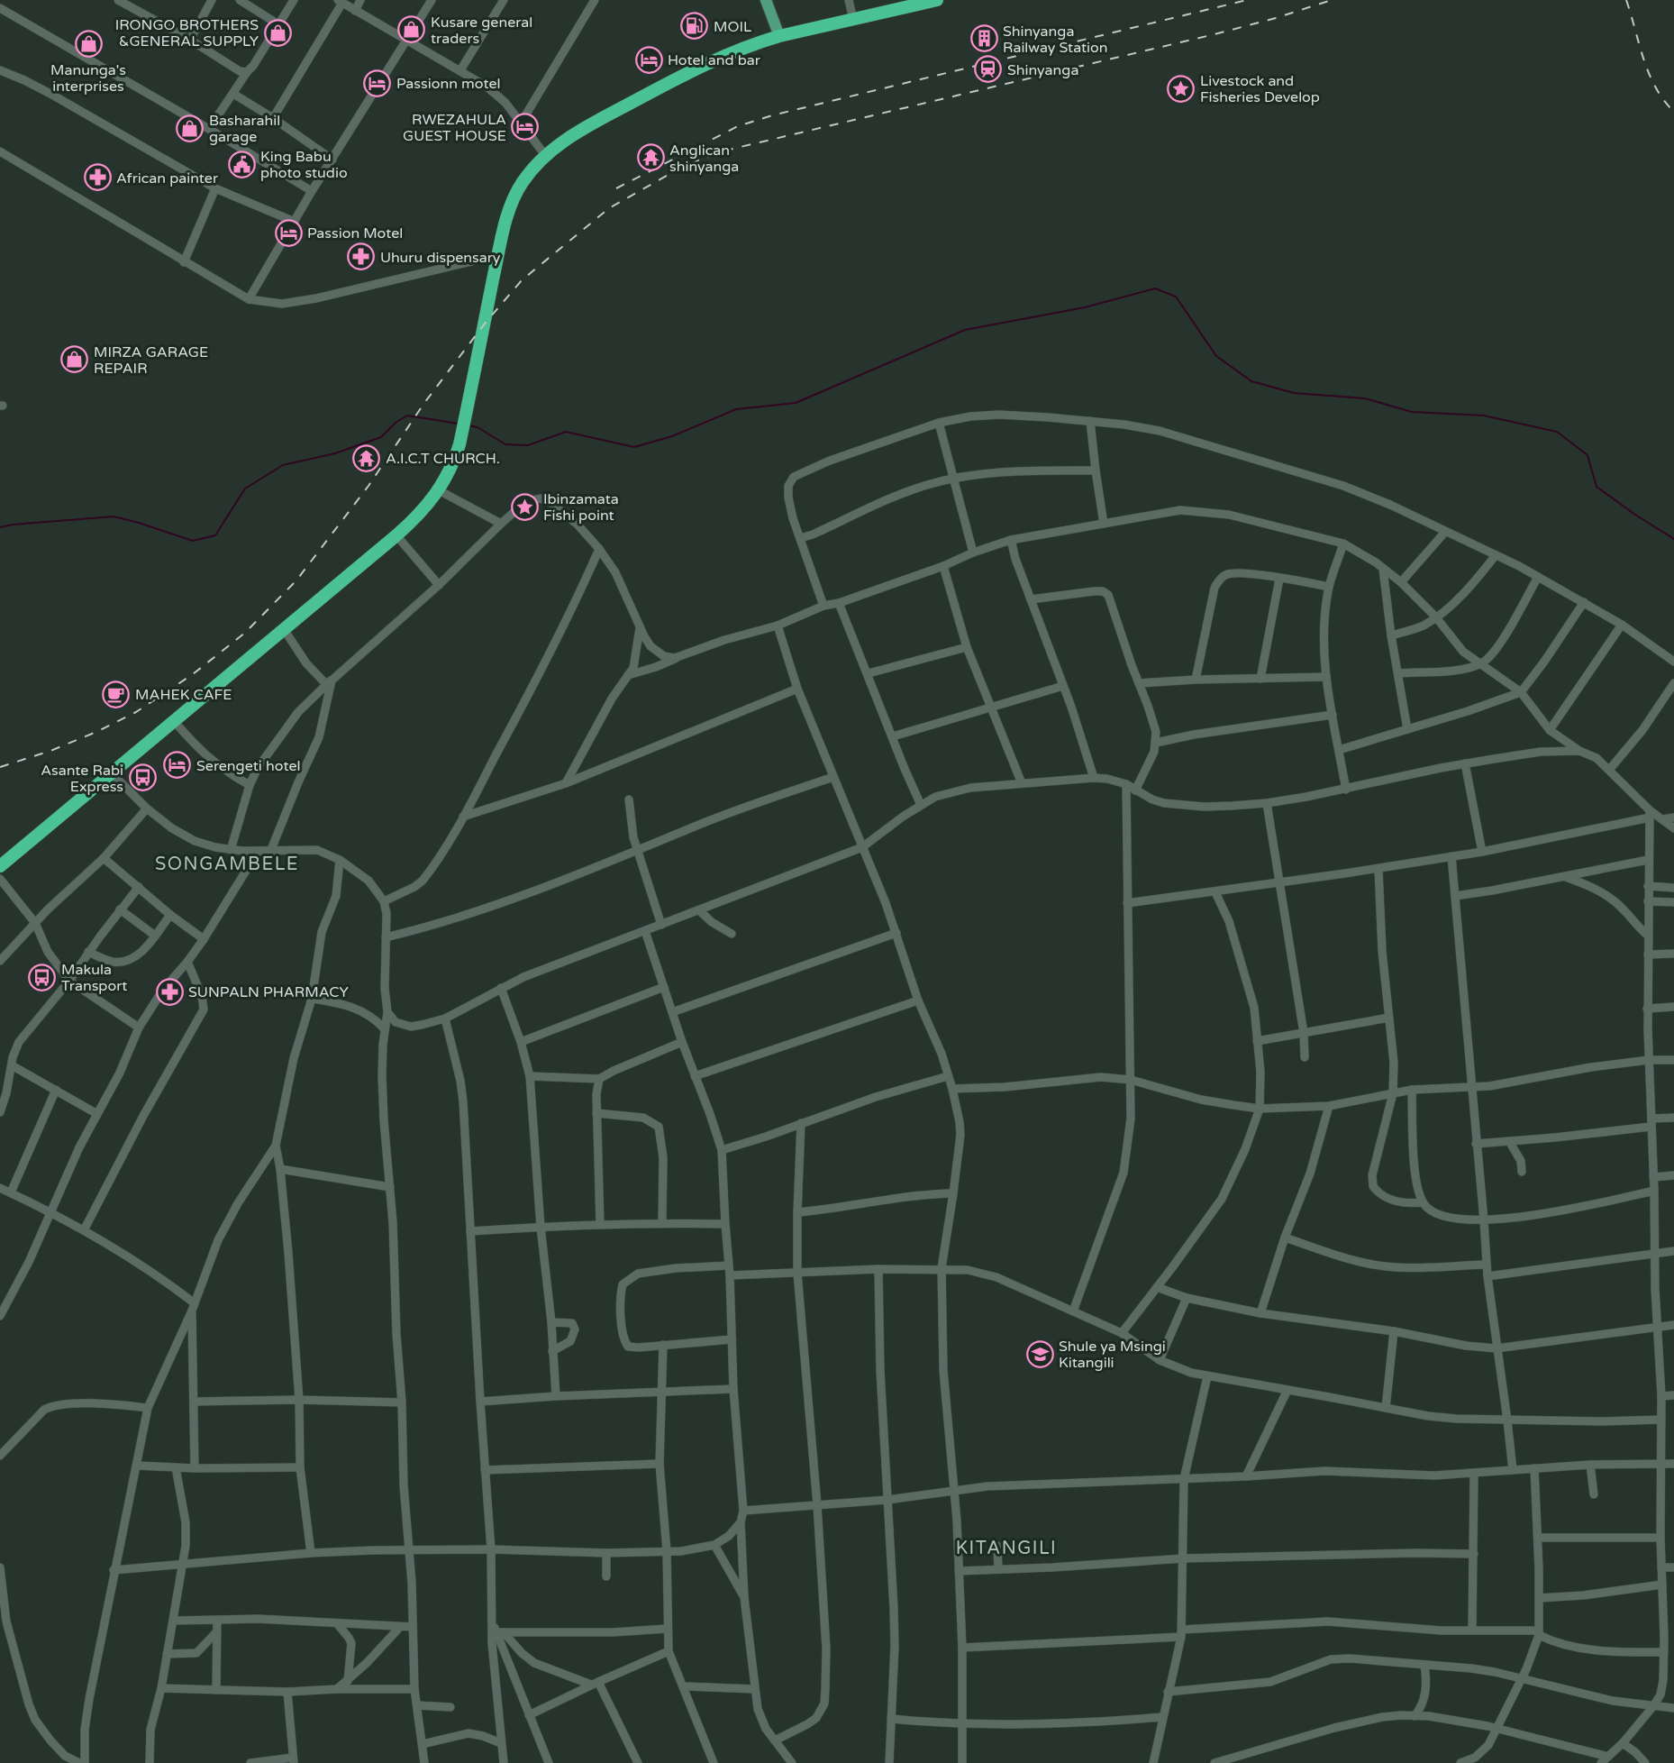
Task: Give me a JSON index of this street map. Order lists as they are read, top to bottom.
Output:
{
  "districts": ["SONGAMBELE", "KITANGILI"],
  "places": {
    "fuel station": ["MOIL"],
    "shop": [
      "Kusare general traders",
      "IRONGO BROTHERS &GENERAL SUPPLY",
      "Manunga's interprises",
      "Basharahil garage",
      "MIRZA GARAGE REPAIR"
    ],
    "building": ["Shinyanga Railway Station"],
    "hotel": [
      "Hotel and bar",
      "Passionn motel",
      "RWEZAHULA GUEST HOUSE",
      "Passion Motel",
      "Serengeti hotel"
    ],
    "station": ["Shinyanga"],
    "place": ["Livestock and Fisheries Develop", "Ibinzamata Fishi point"],
    "temple": ["Anglican shinyanga", "A.I.C.T CHURCH."],
    "public building": ["King Babu photo studio"],
    "pharmacy": ["African painter", "Uhuru dispensary", "SUNPALN PHARMACY"],
    "cafe": ["MAHEK CAFE"],
    "bus stop": ["Asante Rabi Express", "Makula Transport"],
    "school or university": ["Shule ya Msingi Kitangili"]
  }
}
